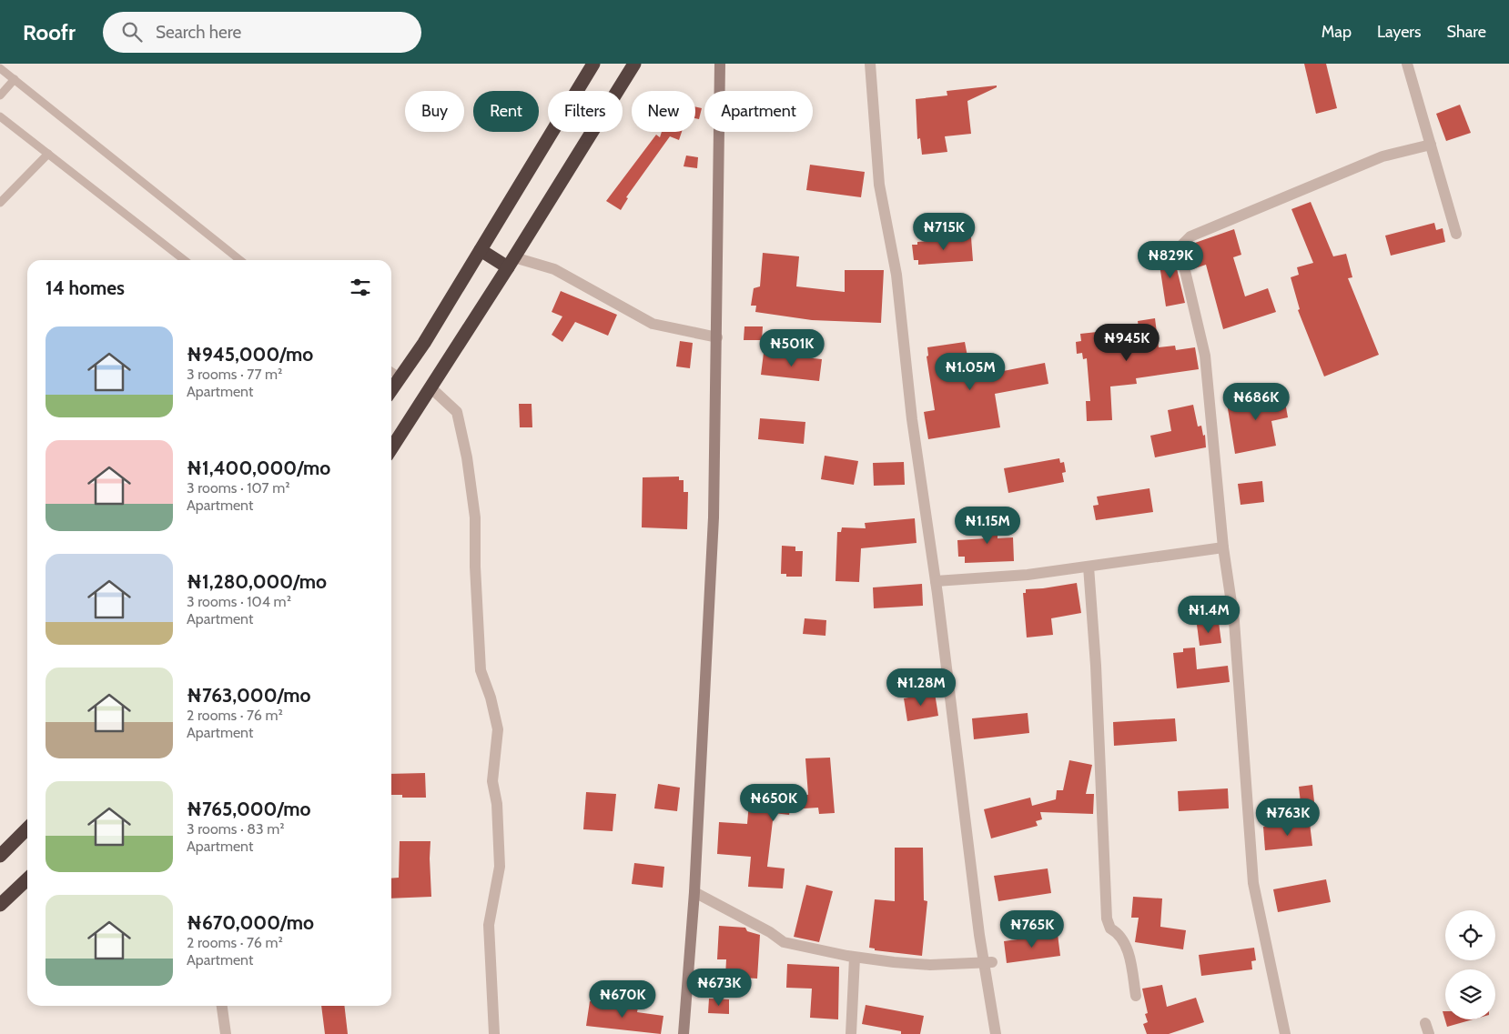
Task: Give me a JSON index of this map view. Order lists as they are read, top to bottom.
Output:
{
  "page": {
    "header": "Roofr",
    "search": "Search here",
    "nav": ["Map", "Layers", "Share"],
    "chip": [
      "Buy",
      "Rent",
      "Filters",
      "New",
      "Apartment"
    ],
    "price": [
      "₦715K",
      "₦829K",
      "₦945K",
      "₦501K",
      "₦1.05M",
      "₦686K",
      "₦1.15M",
      "₦1.4M",
      "₦1.28M",
      "₦650K",
      "₦763K",
      "₦765K",
      "₦673K",
      "₦670K"
    ],
    "heading": "14 homes",
    "list": [
      {
        "name": "₦945,000/mo",
        "note": "3 rooms · 77 m² · Apartment"
      },
      {
        "name": "₦1,400,000/mo",
        "note": "3 rooms · 107 m² · Apartment"
      },
      {
        "name": "₦1,280,000/mo",
        "note": "3 rooms · 104 m² · Apartment"
      },
      {
        "name": "₦763,000/mo",
        "note": "2 rooms · 76 m² · Apartment"
      },
      {
        "name": "₦765,000/mo",
        "note": "3 rooms · 83 m² · Apartment"
      },
      {
        "name": "₦670,000/mo",
        "note": "2 rooms · 76 m² · Apartment"
      }
    ]
  }
}
